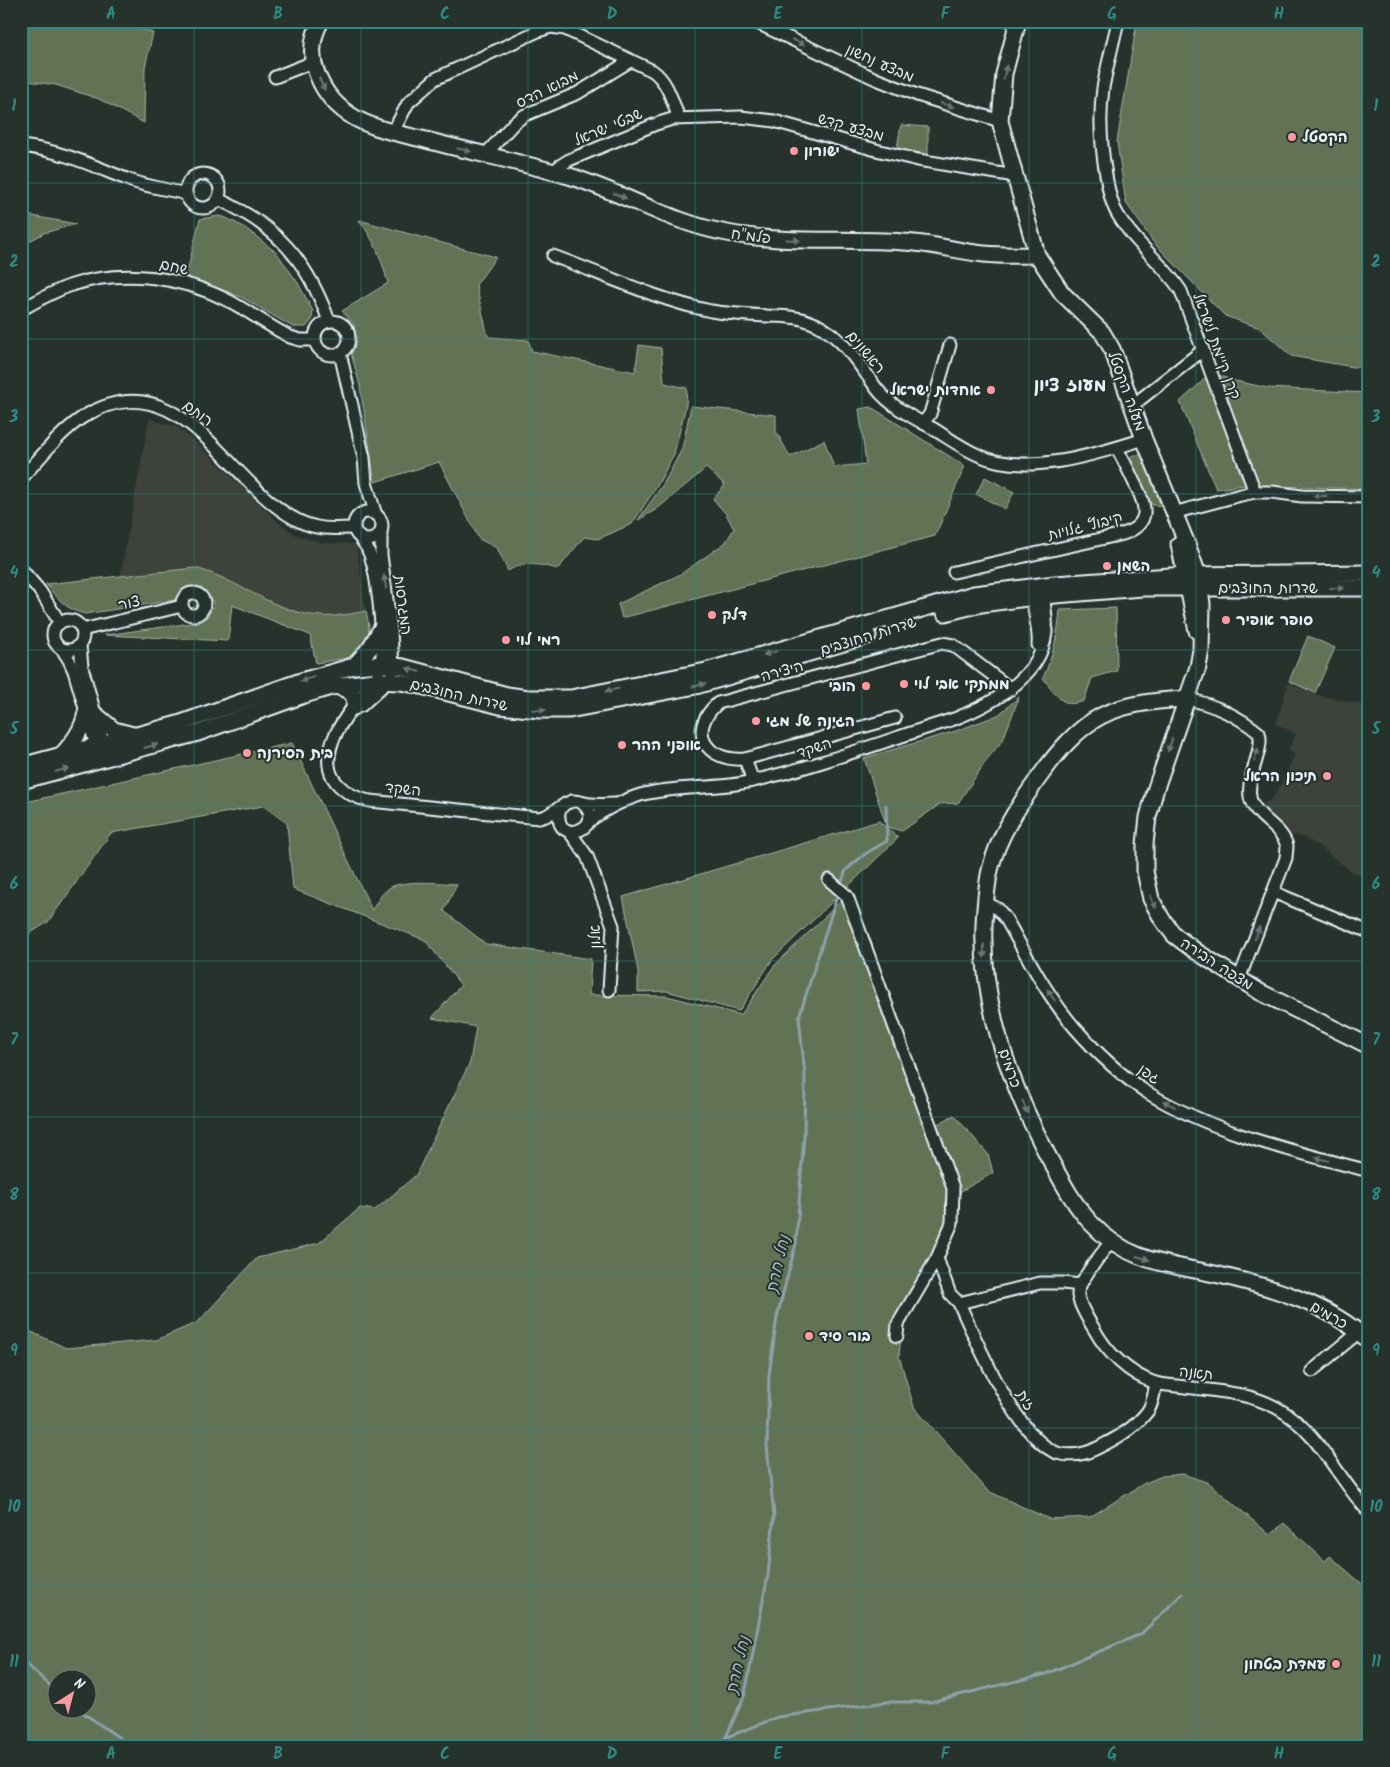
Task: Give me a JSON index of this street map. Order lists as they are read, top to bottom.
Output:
{
  "streets": {
    "street": [
      "מבצע נחשון",
      "מבוא הדס",
      "שבטי ישראל",
      "מבצע קדש",
      "פלמ\"ח",
      "שחם",
      "קרן קיימת לישראל",
      "ראשונים",
      "מעלה הקסטל",
      "רותם",
      "קיבוץ גלויות",
      "שדרות החוצבים",
      "צור",
      "המגרסות",
      "היצירה",
      "השקד",
      "אלון",
      "מצפה הבירה",
      "כרמים",
      "גפן",
      "תאנה",
      "זית"
    ]
  },
  "crossings": [
    ["מבוא הדס", "פלמ\"ח"],
    ["שבטי ישראל", "מבצע קדש"],
    ["שבטי ישראל", "פלמ\"ח"],
    ["פלמ\"ח", "מעלה הקסטל"],
    ["ראשונים", "מעלה הקסטל"],
    ["ראשונים", "קיבוץ גלויות"],
    ["מעלה הקסטל", "שדרות החוצבים"],
    ["מעלה הקסטל", "מצפה הבירה"],
    ["רותם", "המגרסות"],
    ["שדרות החוצבים", "המגרסות"],
    ["שדרות החוצבים", "השקד"],
    ["שדרות החוצבים", "מצפה הבירה"],
    ["המגרסות", "השקד"],
    ["היצירה", "השקד"],
    ["השקד", "אלון"],
    ["מצפה הבירה", "כרמים"],
    ["כרמים", "גפן"],
    ["תאנה", "זית"]
  ],
  "one_way": [
    "מבצע נחשון",
    "פלמ\"ח",
    "מצפה הבירה",
    "כרמים",
    "גפן"
  ],
  "districts": ["מעוז ציון"],
  "water": ["נחל חרת"],
  "places": [
    "הקסטל",
    "ישורון",
    "אחדות ישראל",
    "השמן",
    "דלק",
    "סופר אופיר",
    "רמי לוי",
    "ממתקי אבי לוי",
    "הובי",
    "הגינה של מגי",
    "אופני ההר",
    "בית הסירנה",
    "תיכון הראל",
    "בור סיד",
    "עמדת בטחון"
  ],
  "north": "top right",
  "grid": {
    "columns": [
      "A",
      "B",
      "C",
      "D",
      "E",
      "F",
      "G",
      "H"
    ],
    "rows": [
      "1",
      "2",
      "3",
      "4",
      "5",
      "6",
      "7",
      "8",
      "9",
      "10",
      "11"
    ]
  }
}
